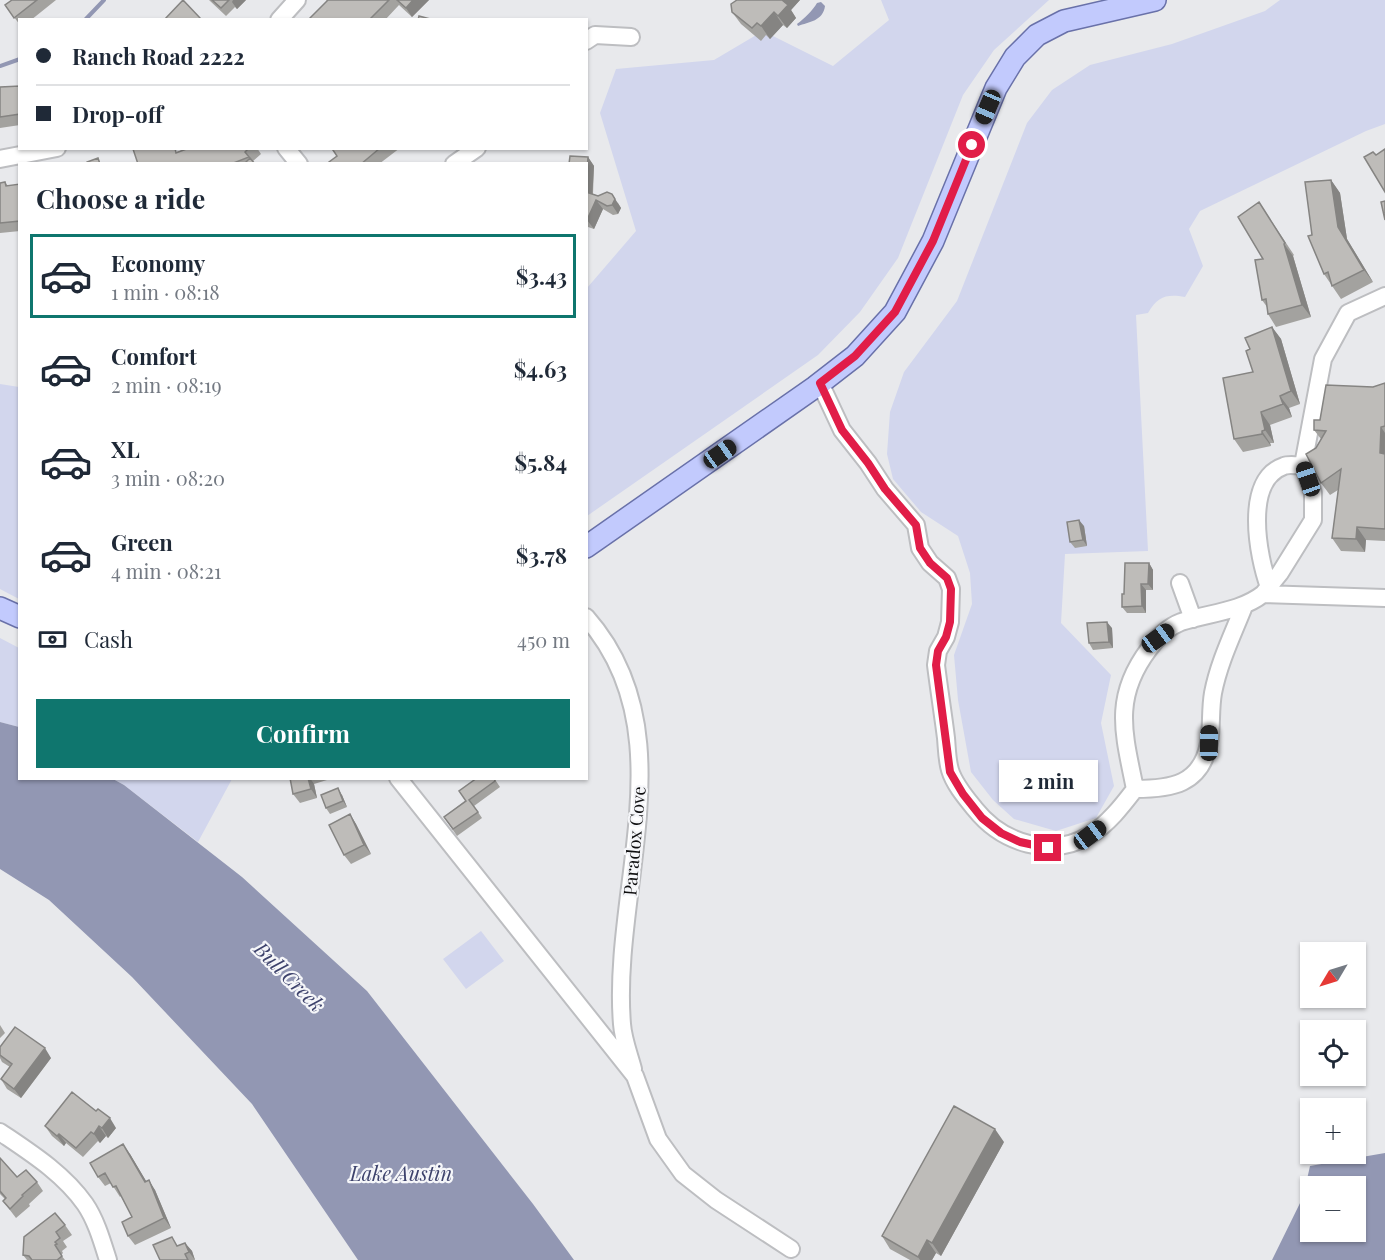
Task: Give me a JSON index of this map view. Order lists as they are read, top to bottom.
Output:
{
  "streets": {
    "street": ["Paradox Cove"]
  },
  "water": ["Bull Creek", "Lake Austin"],
  "north": "bottom left",
  "page": {
    "banner": ["Ranch Road 2222", "Drop-off"],
    "heading": "Choose a ride",
    "list": [
      {
        "name": "Economy",
        "note": "1 min · 08:18",
        "value": "$3.43"
      },
      {
        "name": "Comfort",
        "note": "2 min · 08:19",
        "value": "$4.63"
      },
      {
        "name": "XL",
        "note": "3 min · 08:20",
        "value": "$5.84"
      },
      {
        "name": "Green",
        "note": "4 min · 08:21",
        "value": "$3.78"
      }
    ],
    "pay": ["Cash", "450 m"],
    "buttons": "Confirm",
    "bubble": "2 min",
    "map_buttons": ["+", "−"]
  }
}
